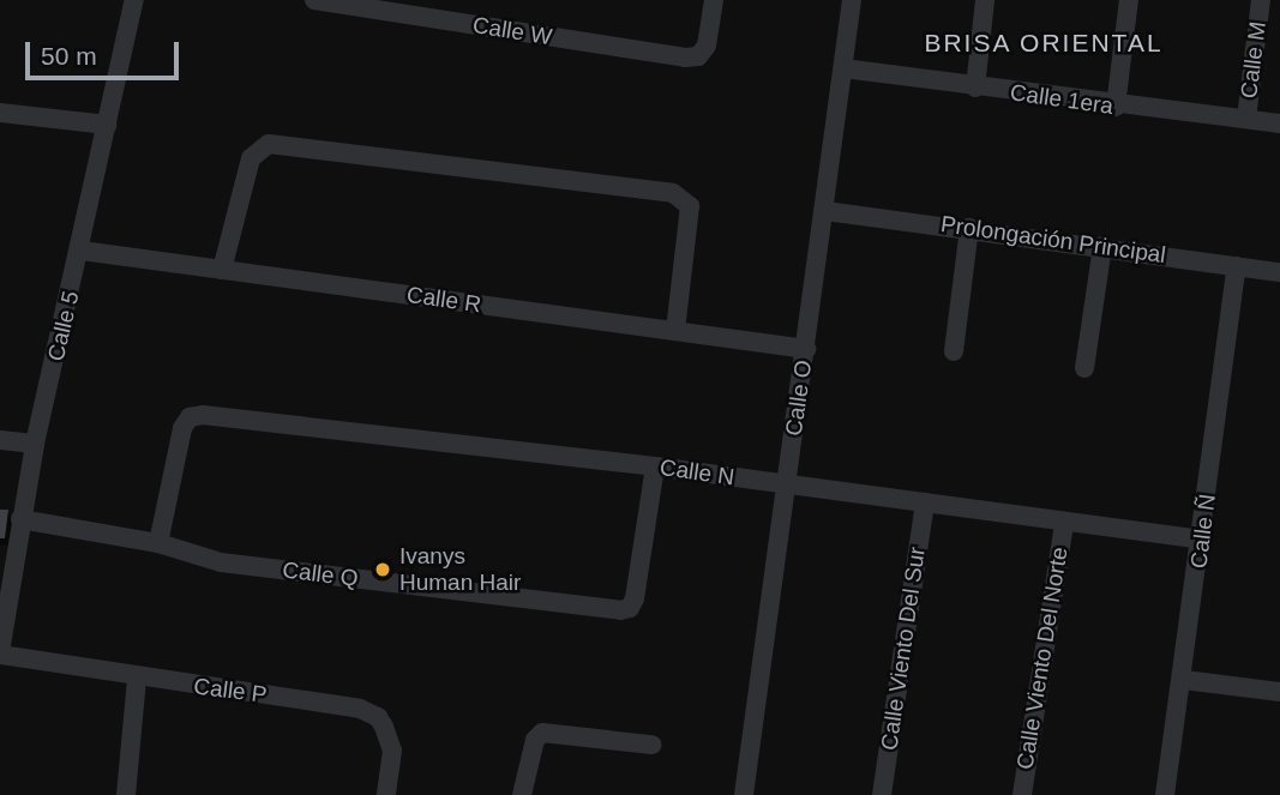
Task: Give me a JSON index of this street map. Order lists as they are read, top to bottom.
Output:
{
  "streets": {
    "street": [
      "Calle W",
      "Calle M",
      "Calle 1era",
      "Prolongación Principal",
      "Calle R",
      "Calle 5",
      "Calle O",
      "Calle N",
      "Calle Ñ",
      "Calle Q",
      "Calle Viento Del Sur",
      "Calle Viento Del Norte",
      "Calle P"
    ]
  },
  "crossings": [
    ["Calle M", "Calle 1era"],
    ["Calle 1era", "Calle O"],
    ["Prolongación Principal", "Calle O"],
    ["Prolongación Principal", "Calle Ñ"],
    ["Calle R", "Calle 5"],
    ["Calle R", "Calle O"],
    ["Calle 5", "Calle Q"],
    ["Calle 5", "Calle P"],
    ["Calle O", "Calle N"],
    ["Calle N", "Calle Ñ"],
    ["Calle N", "Calle Q"],
    ["Calle N", "Calle Viento Del Sur"],
    ["Calle N", "Calle Viento Del Norte"]
  ],
  "districts": ["BRISA ORIENTAL"],
  "places": ["Ivanys Human Hair"],
  "scale_bar": "50 m"
}
